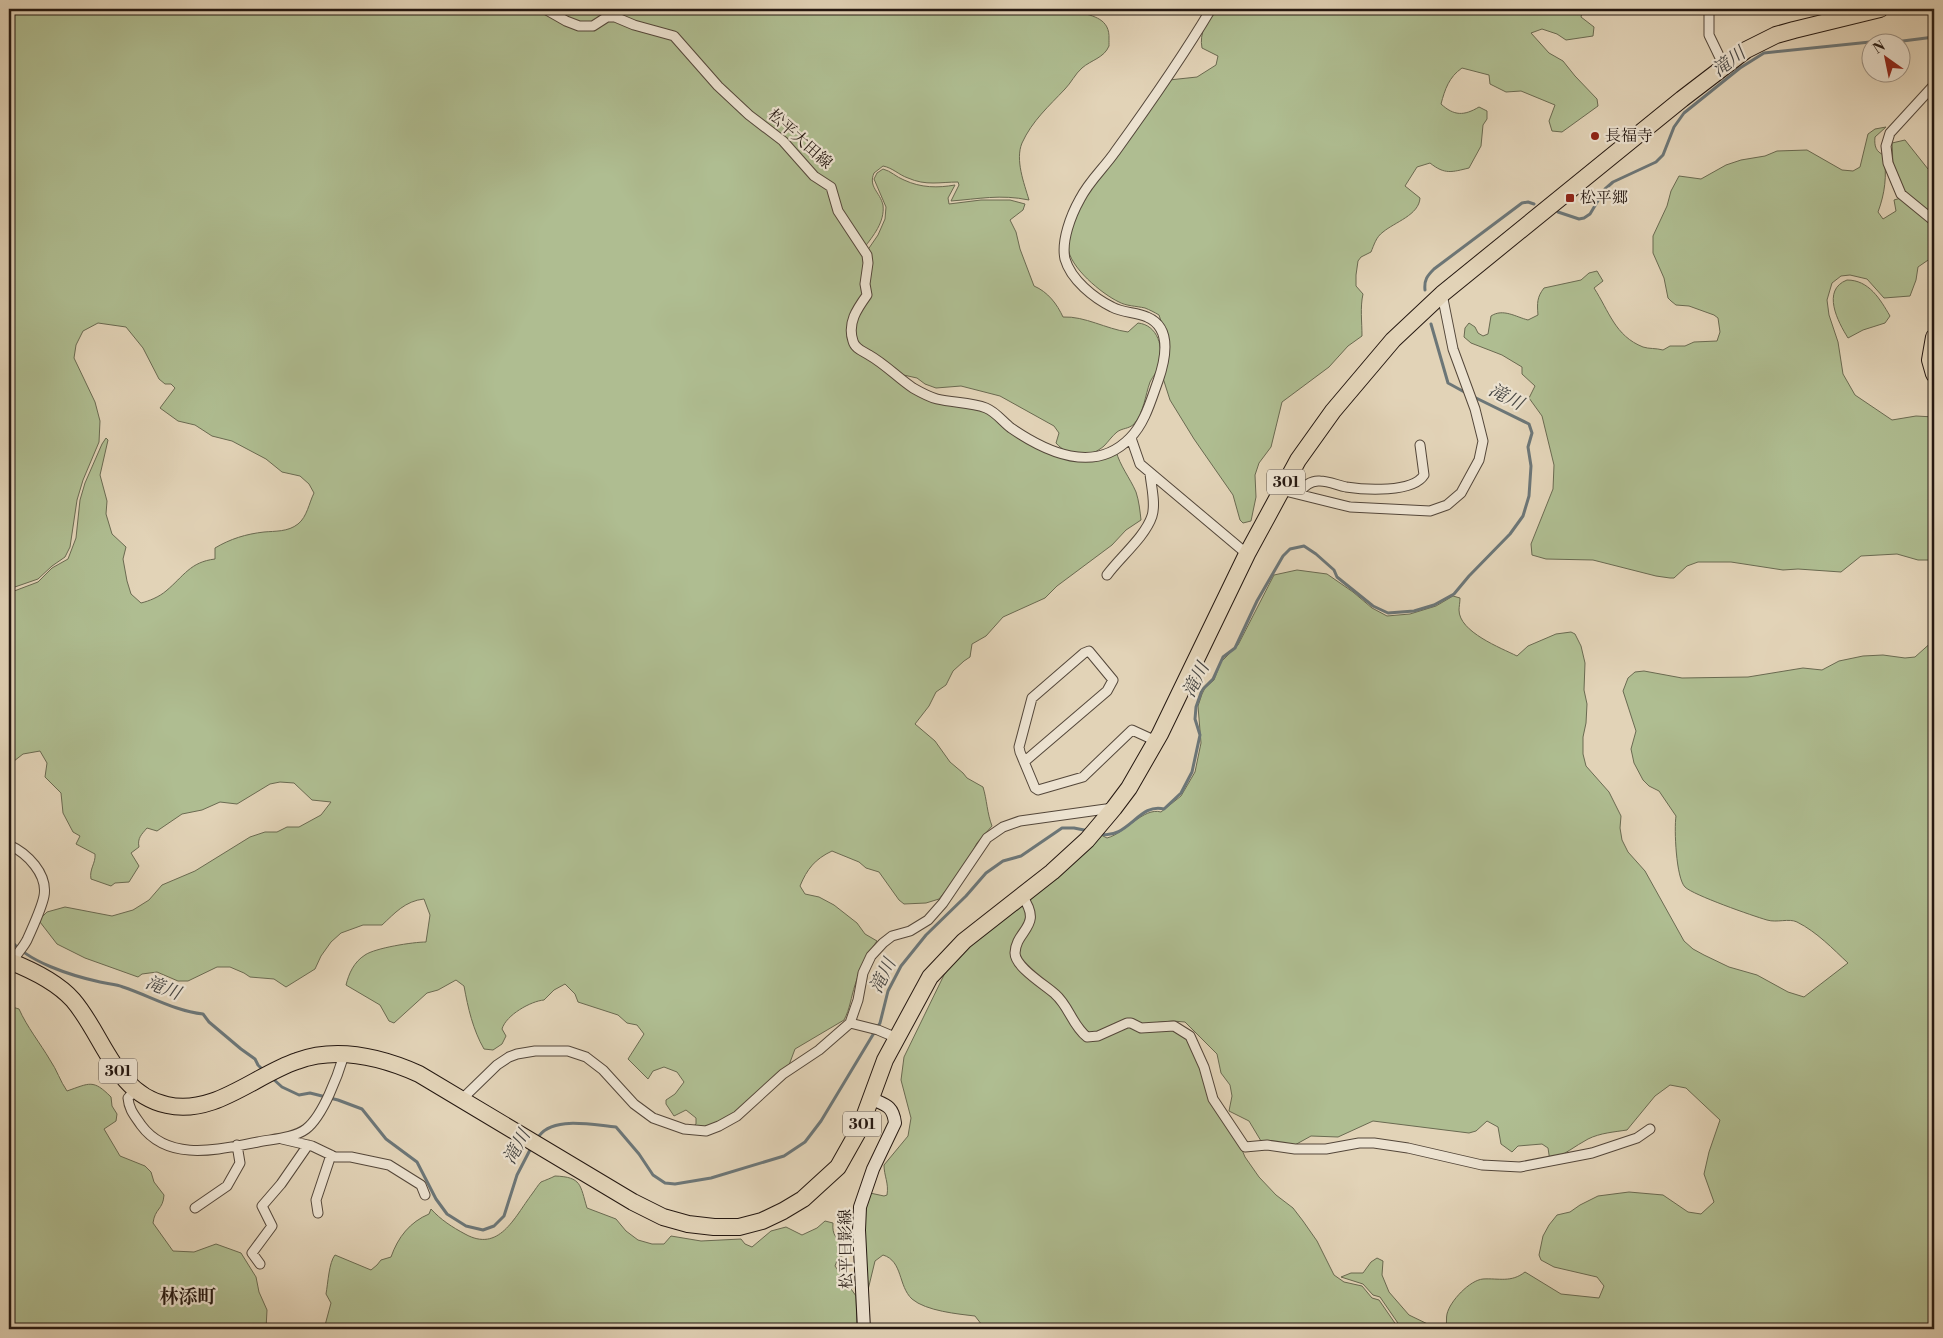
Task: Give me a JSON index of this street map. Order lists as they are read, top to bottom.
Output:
{
  "streets": {
    "highway": ["301"],
    "street": ["松平大田線", "松平日影線"]
  },
  "crossings": [
    ["301", "松平日影線"]
  ],
  "districts": ["林添町"],
  "water": ["滝川"],
  "places": {
    "other": ["長福寺"],
    "transit": ["松平郷"]
  },
  "north": "top left"
}
